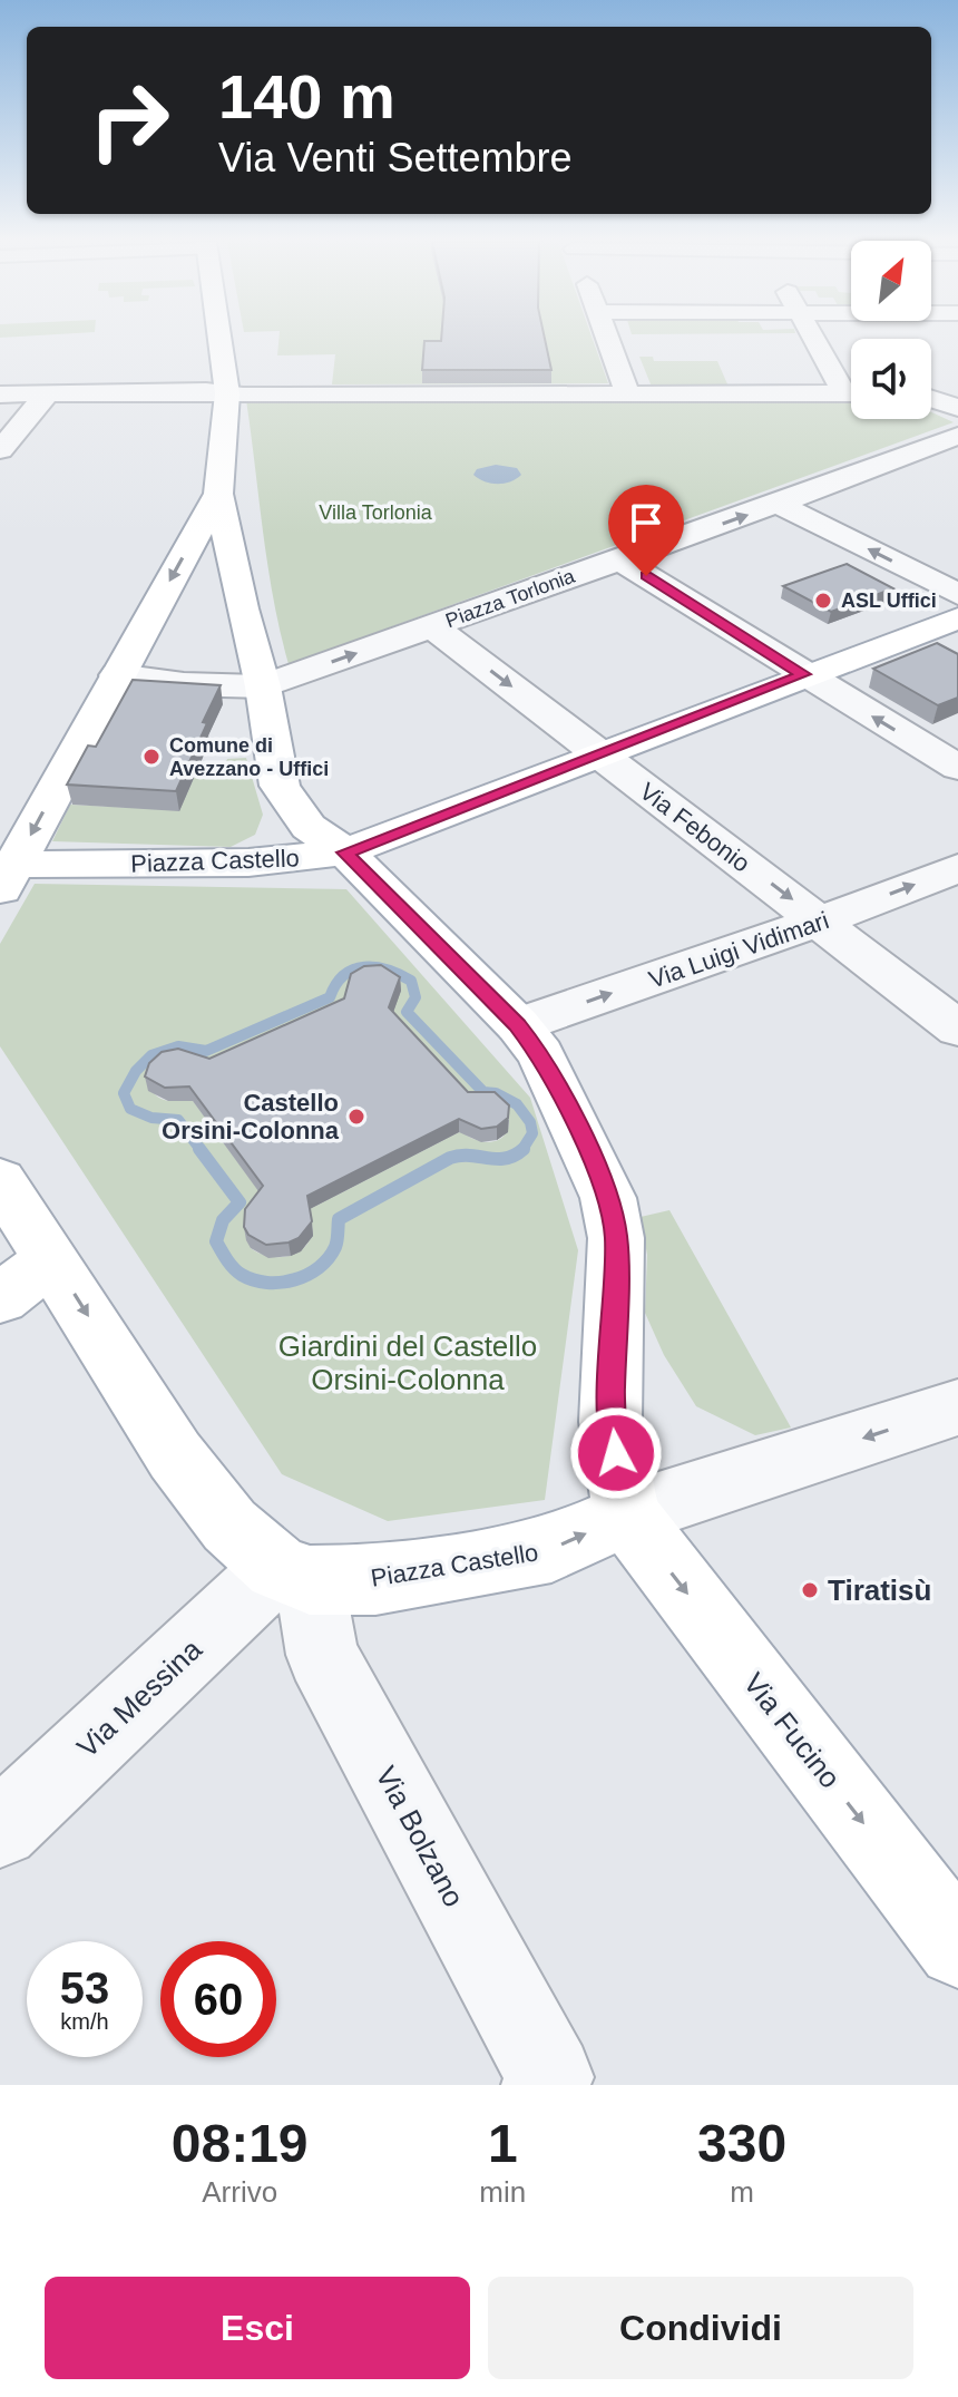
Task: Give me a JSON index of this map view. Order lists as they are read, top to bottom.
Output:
{
  "streets": {
    "main road": ["Piazza Castello", "Via Fucino"],
    "street": [
      "Piazza Torlonia",
      "Via Febonio",
      "Via Luigi Vidimari",
      "Via Messina",
      "Via Bolzano"
    ]
  },
  "crossings": [
    ["Piazza Torlonia", "Via Febonio"],
    ["Via Febonio", "Piazza Castello"],
    ["Via Febonio", "Via Luigi Vidimari"],
    ["Piazza Castello", "Via Messina"],
    ["Piazza Castello", "Via Fucino"],
    ["Piazza Castello", "Via Bolzano"],
    ["Via Messina", "Via Bolzano"]
  ],
  "one_way": ["Via Luigi Vidimari", "Via Fucino"],
  "parks": ["Villa Torlonia", "Giardini del Castello Orsini-Colonna"],
  "places": [
    "ASL Uffici",
    "Comune di Avezzano - Uffici",
    "Castello Orsini-Colonna",
    "Tiratisù"
  ],
  "north": "top right",
  "page": {
    "turn": ["140 m", "Via Venti Settembre"],
    "speed": "53 km/h",
    "limit": "60",
    "eta": [
      "08:19",
      "Arrivo",
      "1",
      "min",
      "330",
      "m"
    ],
    "buttons": ["Esci", "Condividi"]
  }
}
